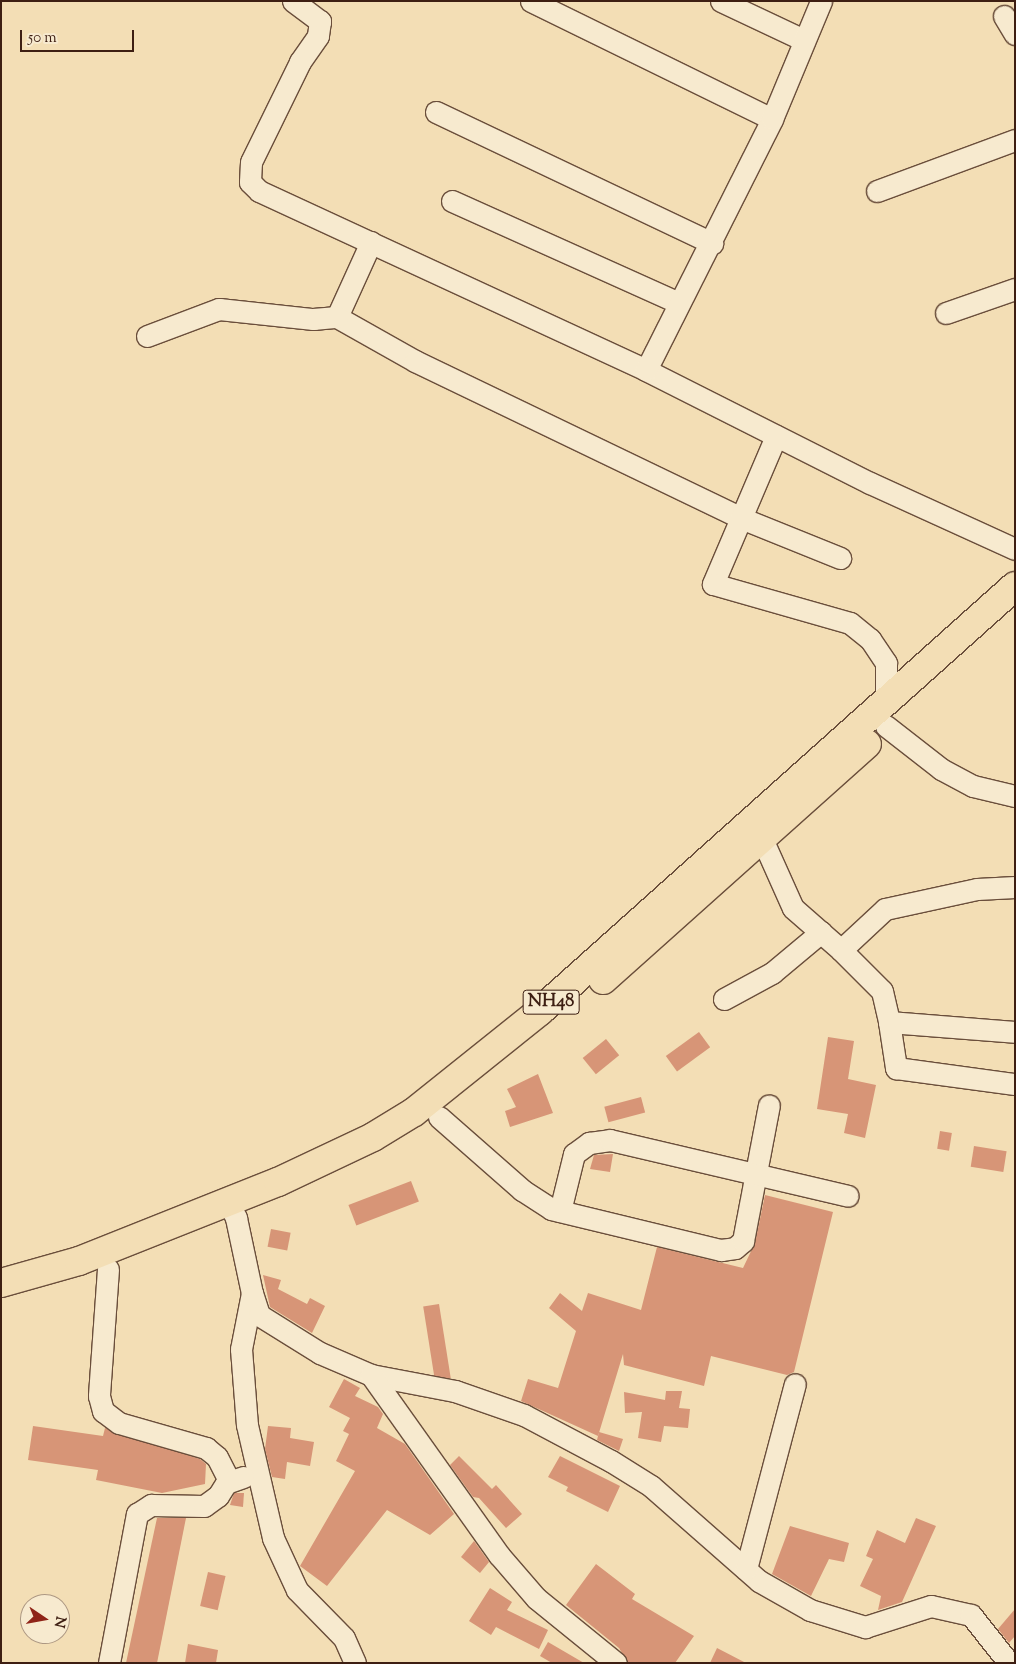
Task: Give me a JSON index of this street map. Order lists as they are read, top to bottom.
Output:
{
  "streets": {
    "highway": ["NH48"]
  },
  "scale_bar": "50 m",
  "north": "right"
}
